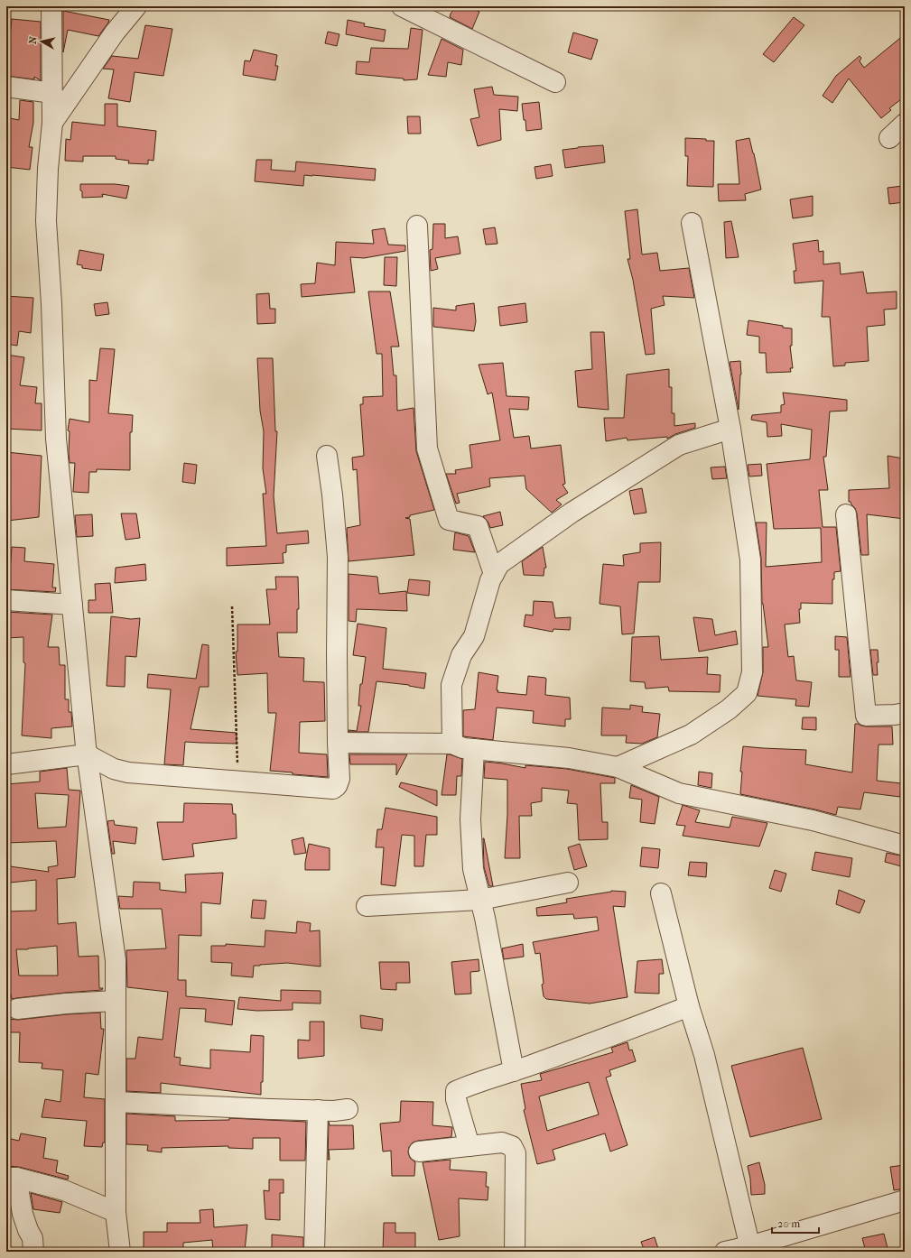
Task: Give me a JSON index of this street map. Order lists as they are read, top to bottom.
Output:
{
  "scale_bar": "20 m",
  "north": "left"
}
